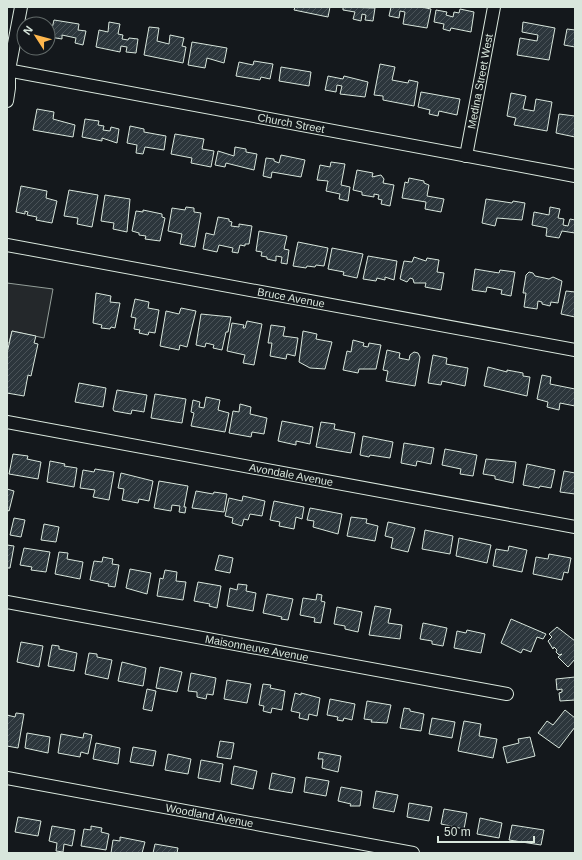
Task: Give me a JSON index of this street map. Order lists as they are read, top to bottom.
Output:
{
  "streets": {
    "street": [
      "Medina Street West",
      "Church Street",
      "Bruce Avenue",
      "Avondale Avenue",
      "Maisonneuve Avenue",
      "Woodland Avenue"
    ]
  },
  "crossings": [
    ["Medina Street West", "Church Street"]
  ],
  "scale_bar": "50 m",
  "north": "top left"
}
